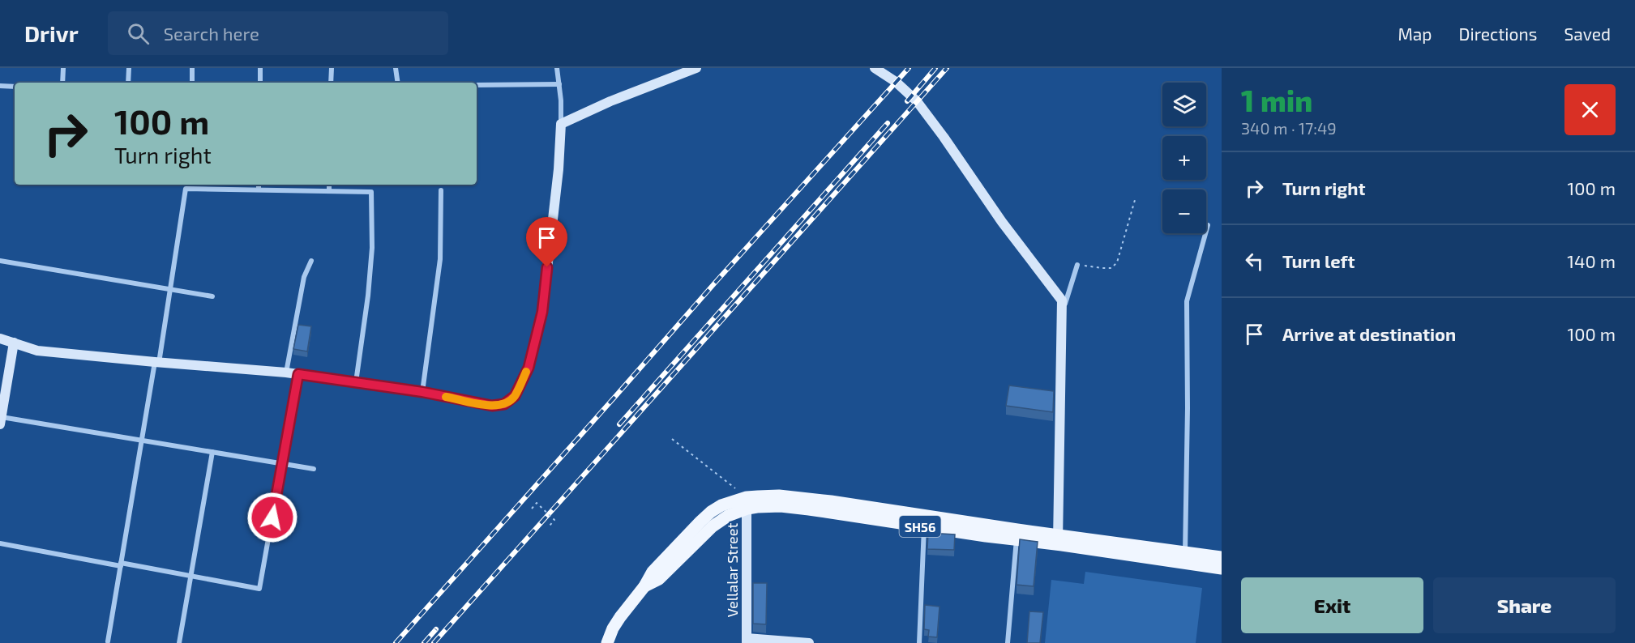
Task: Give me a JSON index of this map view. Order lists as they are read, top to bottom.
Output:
{
  "streets": {
    "main road": ["SH56", "Vellalar Street"]
  },
  "crossings": [
    ["SH56", "Vellalar Street"]
  ],
  "page": {
    "header": "Drivr",
    "search": "Search here",
    "nav": ["Map", "Directions", "Saved"],
    "heading": ["1 min", "340 m · 17:49"],
    "map_buttons": ["+", "−"],
    "turn": ["100 m", "Turn right"],
    "list": [
      {
        "name": "Turn right",
        "value": "100 m"
      },
      {
        "name": "Turn left",
        "value": "140 m"
      },
      {
        "name": "Arrive at destination",
        "value": "100 m"
      }
    ],
    "buttons": ["Exit", "Share"]
  }
}
